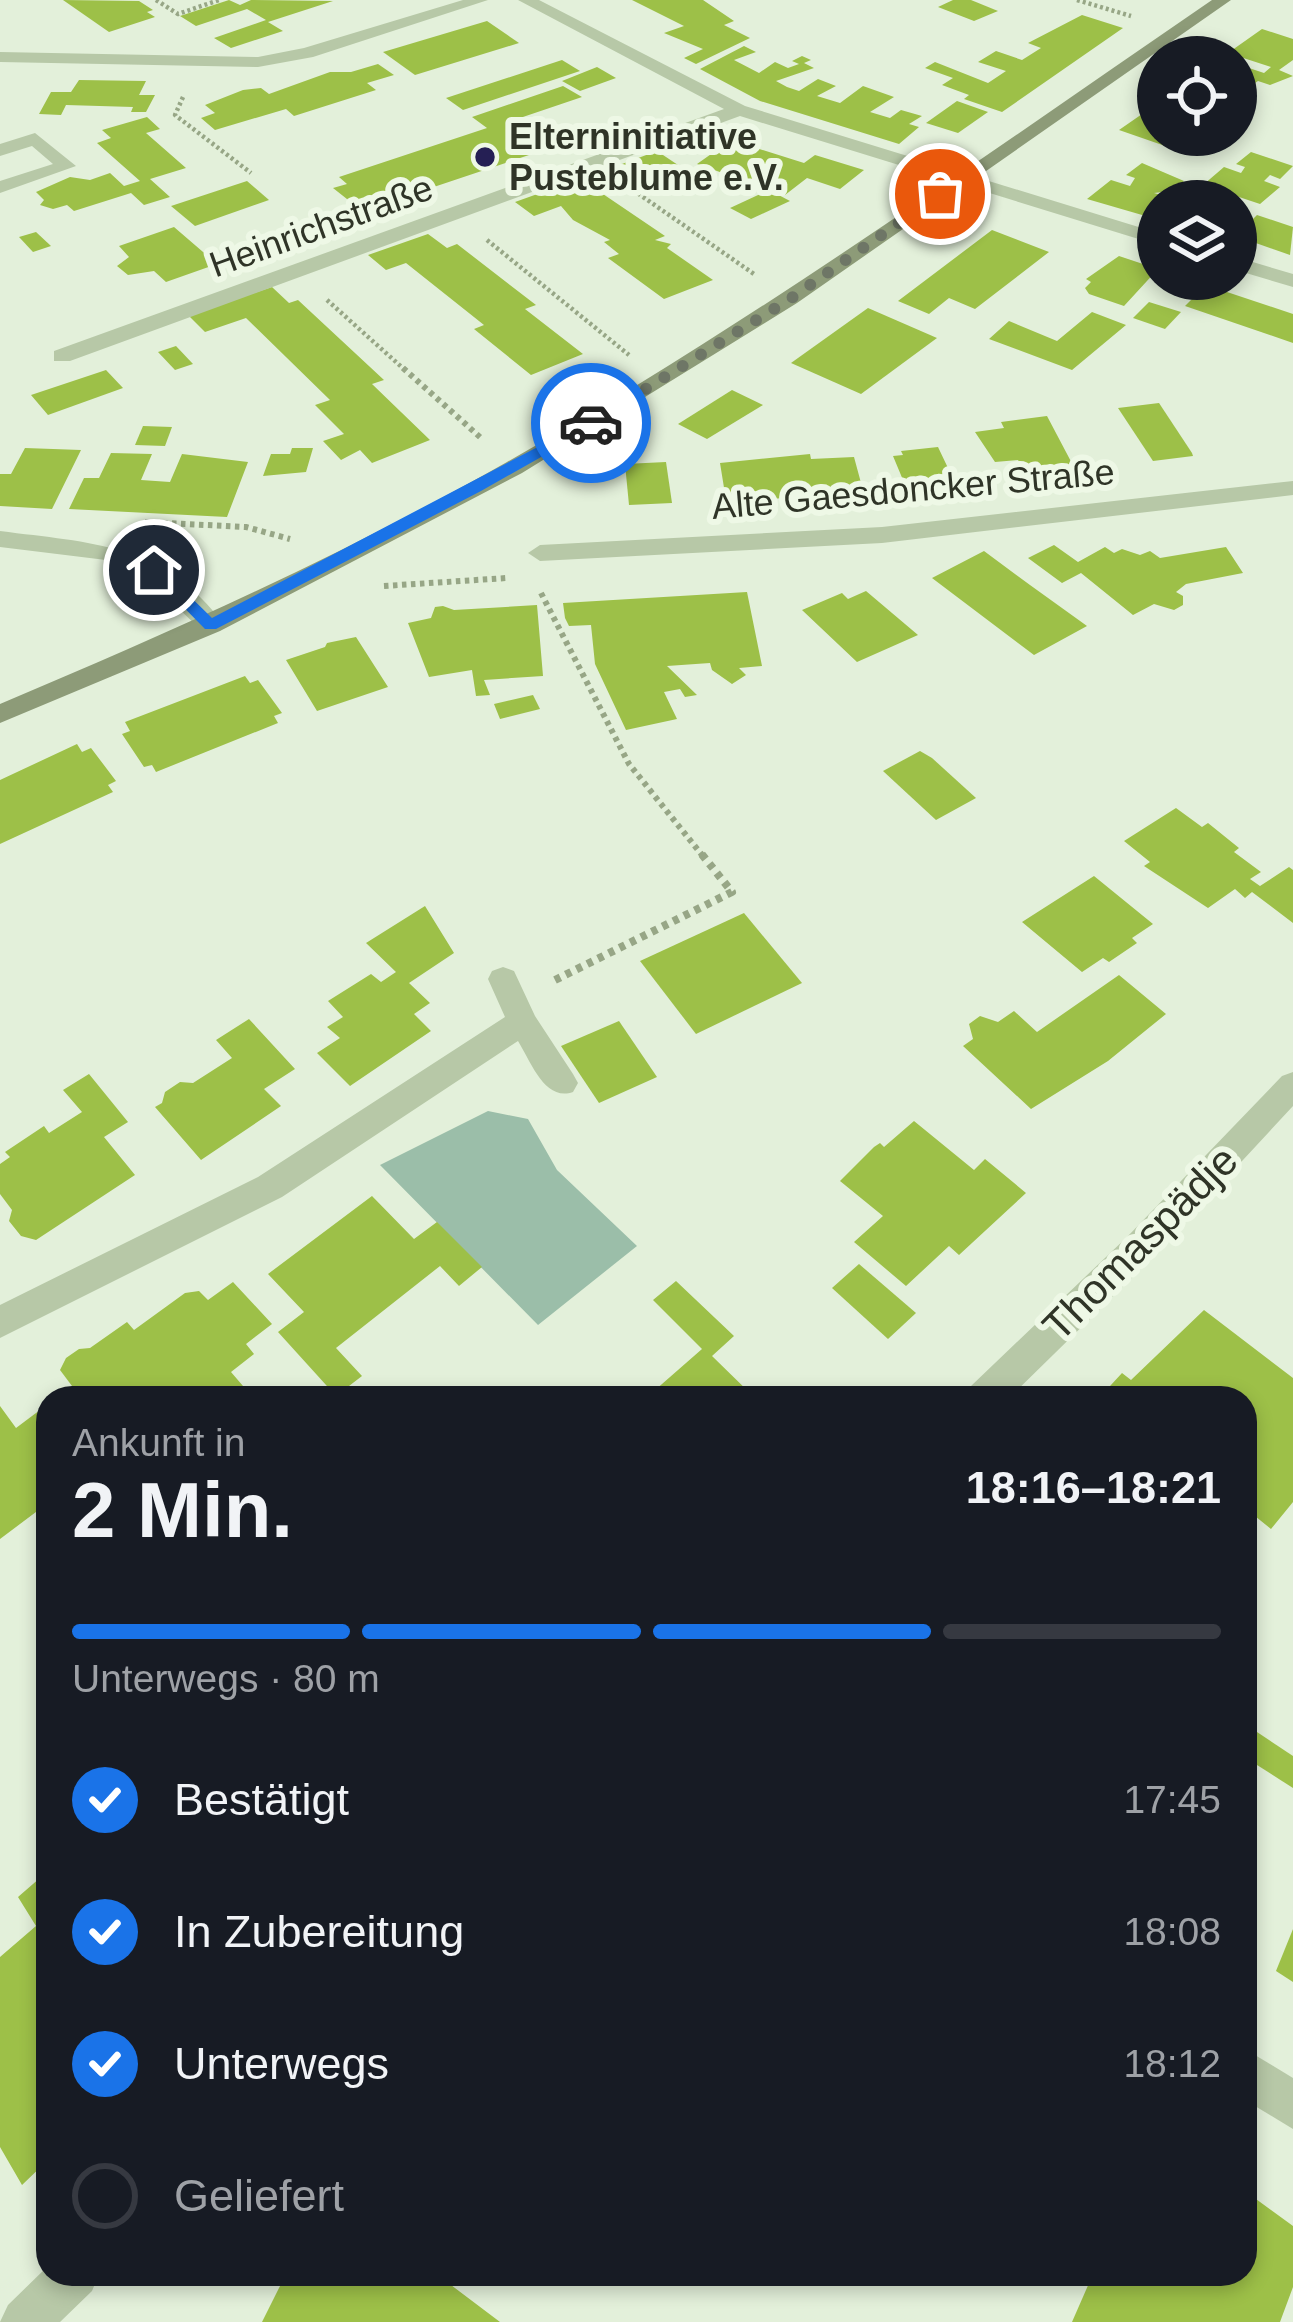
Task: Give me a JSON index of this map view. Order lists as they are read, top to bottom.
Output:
{
  "streets": {
    "street": ["Heinrichstraße", "Alte Gaesdoncker Straße", "Thomaspädje"]
  },
  "places": ["Elterninitiative Pusteblume e.V."],
  "page": {
    "heading": ["2 Min.", "Ankunft in", "18:16–18:21"],
    "bar": "Unterwegs · 80 m",
    "list": [
      ["Bestätigt", "17:45"],
      ["In Zubereitung", "18:08"],
      ["Unterwegs", "18:12"],
      "Geliefert"
    ]
  }
}
